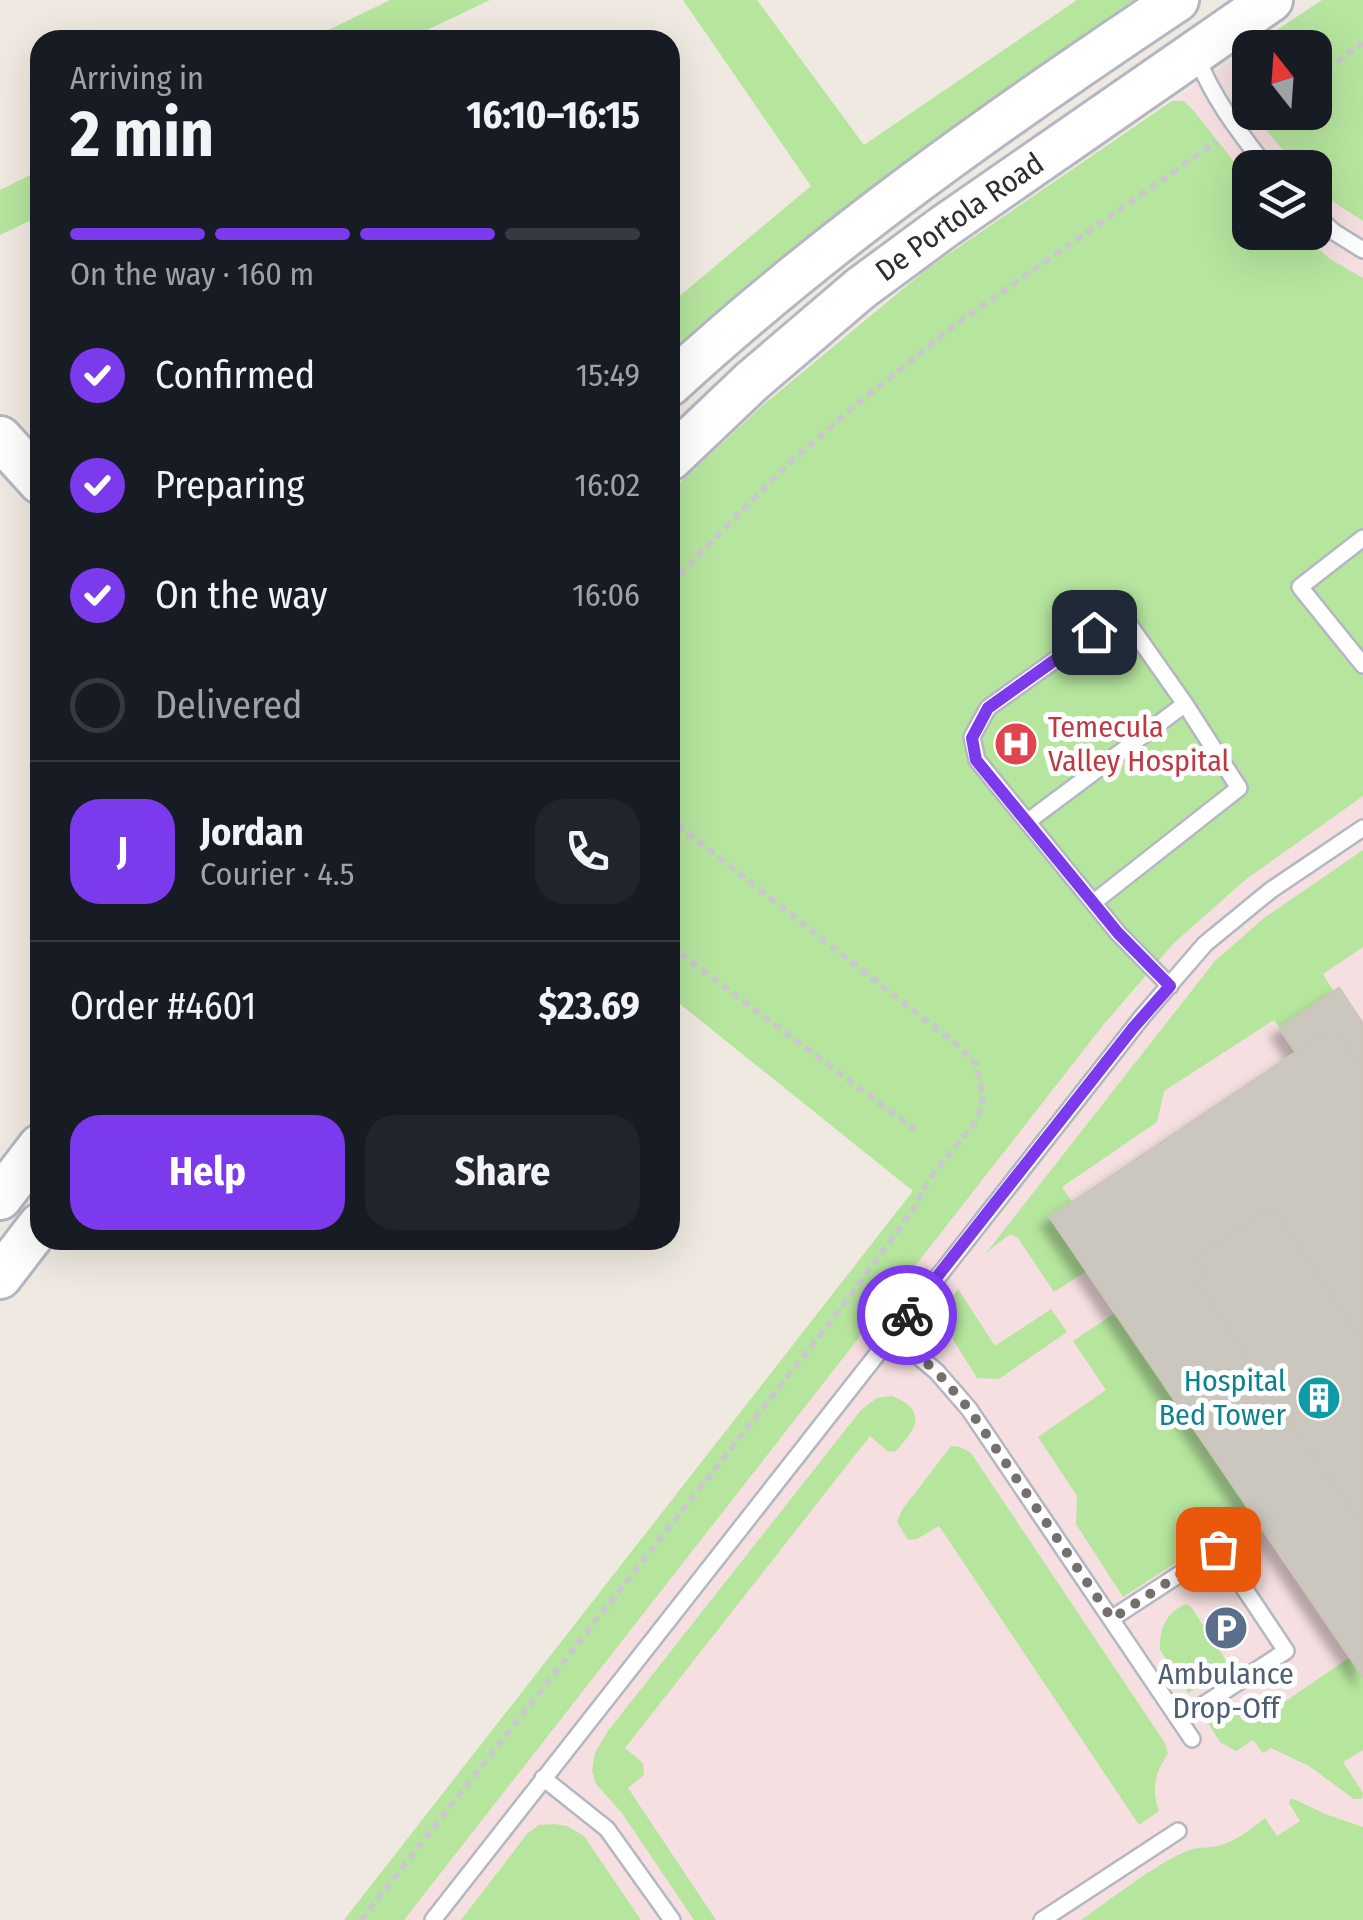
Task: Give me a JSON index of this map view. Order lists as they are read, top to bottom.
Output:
{
  "streets": {
    "main road": ["De Portola Road"]
  },
  "places": {
    "hospital": ["Temecula Valley Hospital"],
    "building": ["Hospital Bed Tower"],
    "parking": ["Ambulance Drop-Off"]
  },
  "north": "top",
  "page": {
    "heading": ["2 min", "Arriving in", "16:10–16:15"],
    "panel": [
      "Jordan",
      "Courier · 4.5",
      "Order #4601",
      "$23.69"
    ],
    "bar": "On the way · 160 m",
    "list": [
      ["Confirmed", "15:49"],
      ["Preparing", "16:02"],
      ["On the way", "16:06"],
      "Delivered"
    ],
    "round": "J",
    "buttons": ["Help", "Share"]
  }
}
